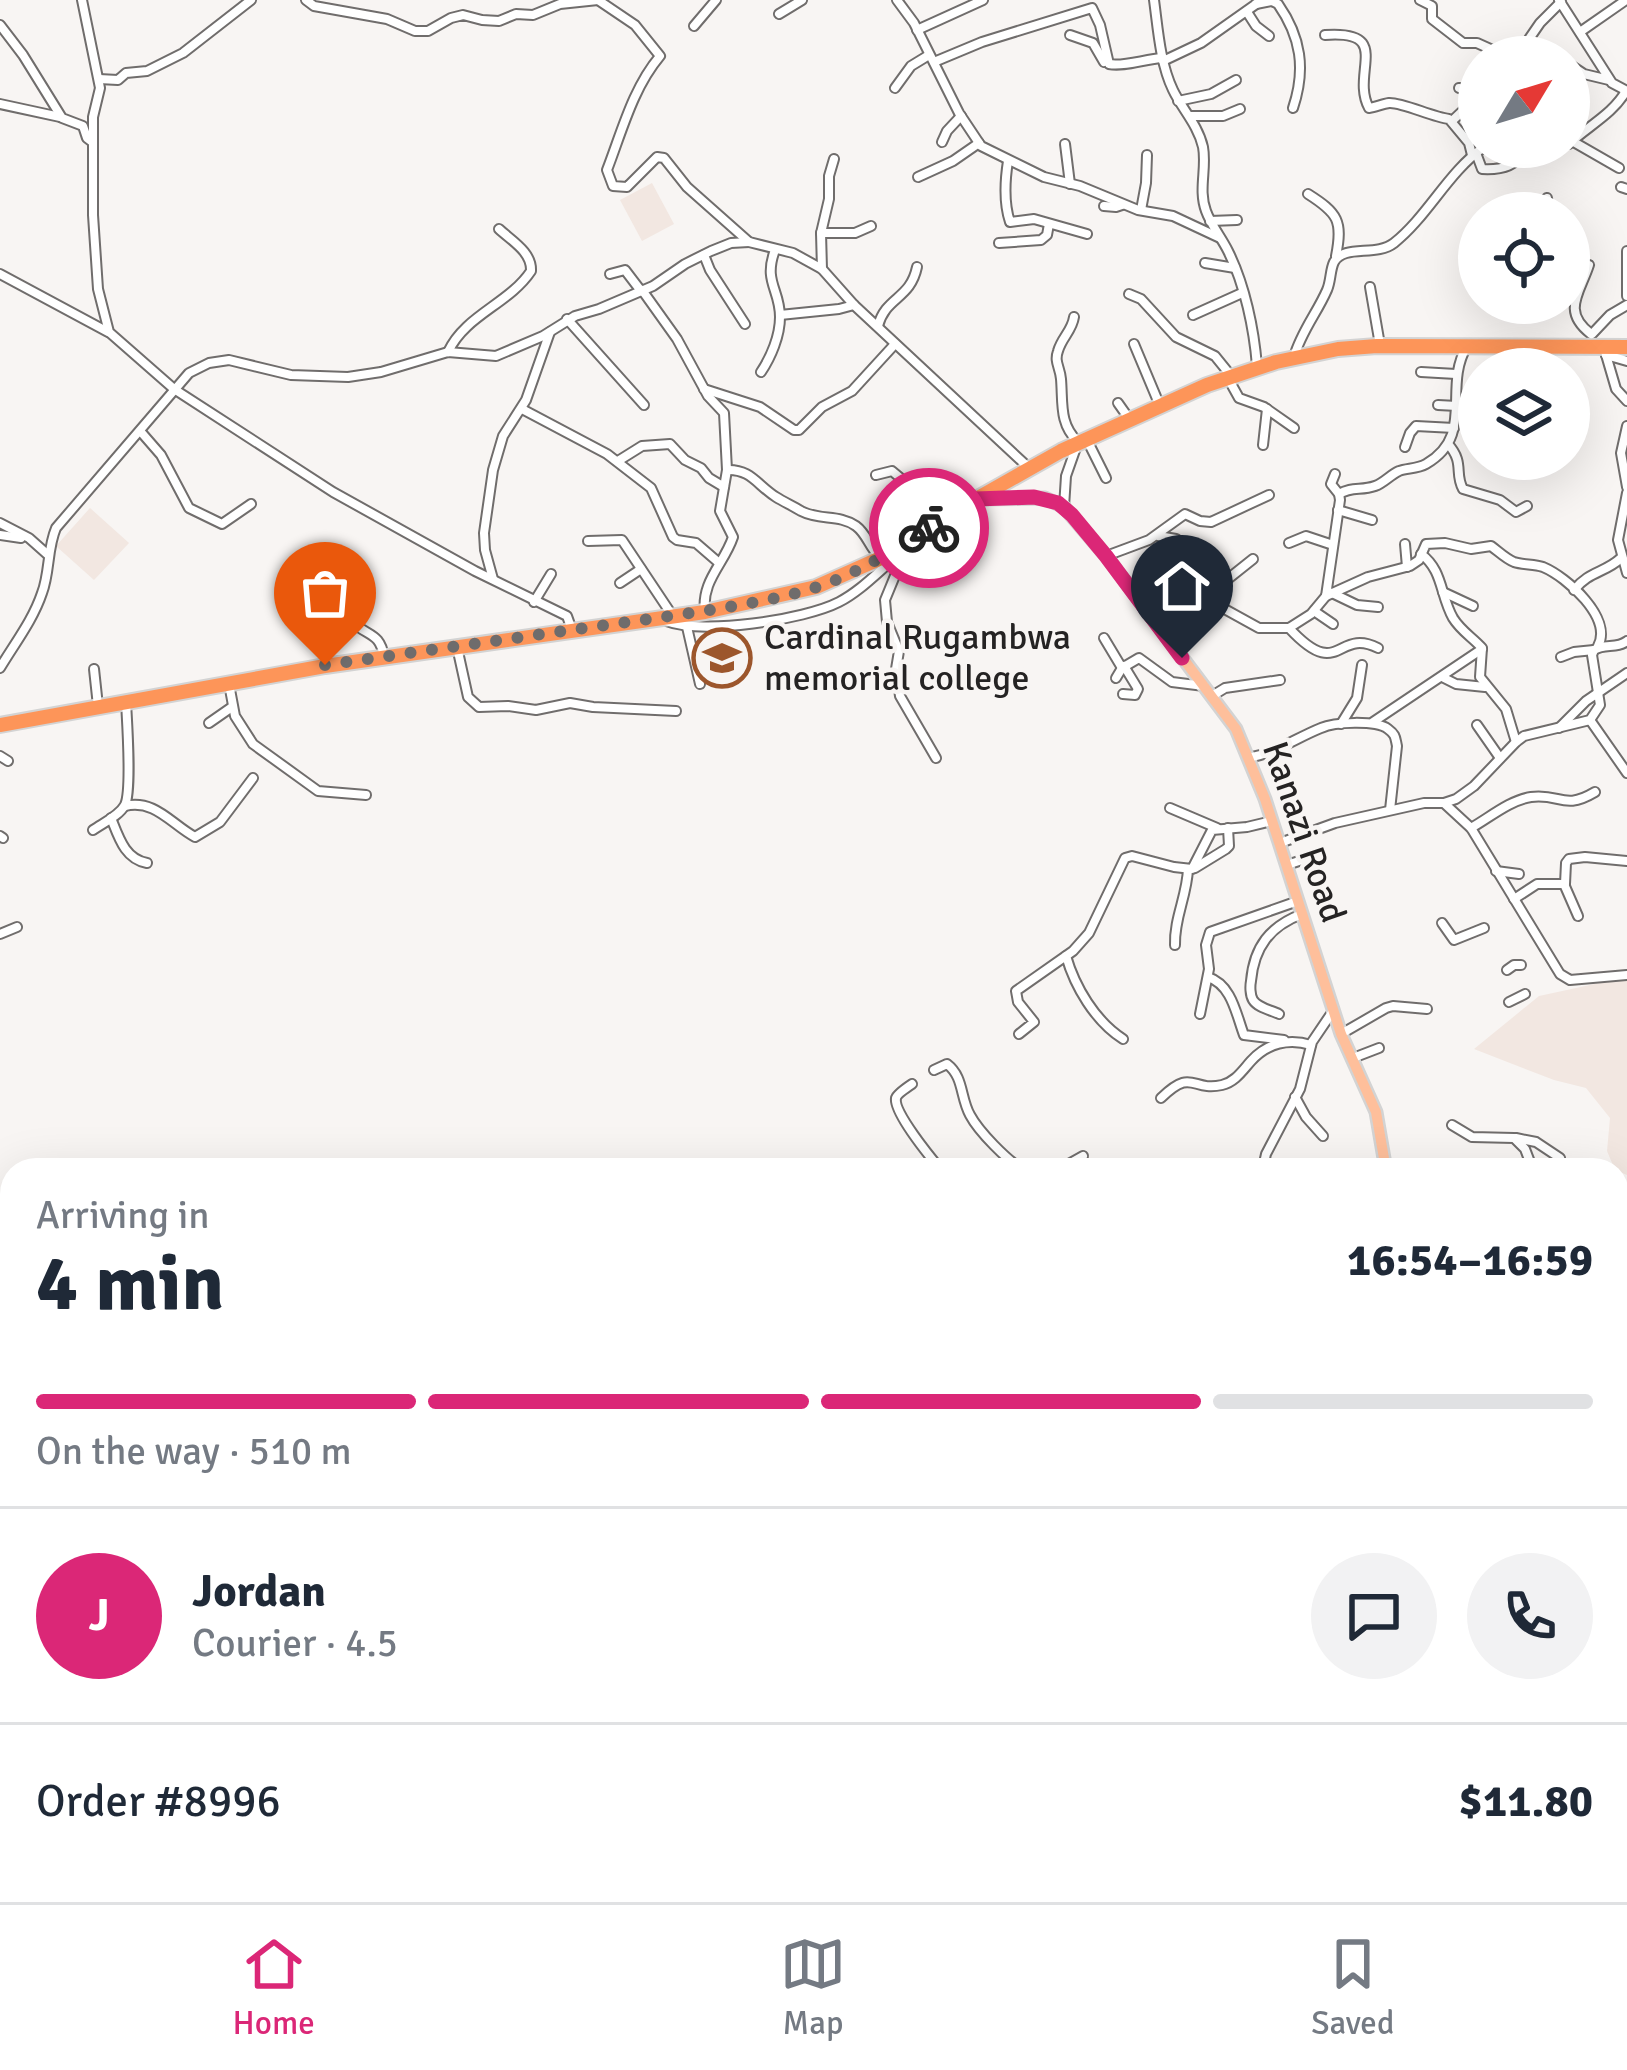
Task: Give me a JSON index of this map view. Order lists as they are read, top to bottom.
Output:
{
  "streets": {
    "main road": ["Kanazi Road"]
  },
  "places": {
    "school or university": ["Cardinal Rugambwa memorial college"]
  },
  "north": "top right",
  "page": {
    "heading": ["4 min", "Arriving in", "16:54–16:59"],
    "panel": [
      "Jordan",
      "Courier · 4.5",
      "Order #8996",
      "$11.80"
    ],
    "bar": "On the way · 510 m",
    "round": "J",
    "tabs": ["Home", "Map", "Saved"]
  }
}
